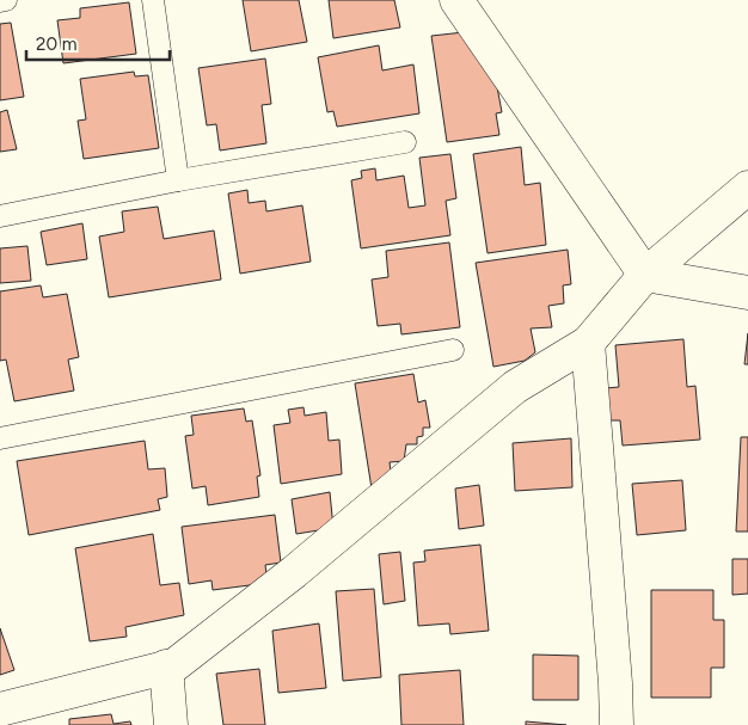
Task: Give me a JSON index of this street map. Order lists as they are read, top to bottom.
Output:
{
  "scale_bar": "20 m"
}
